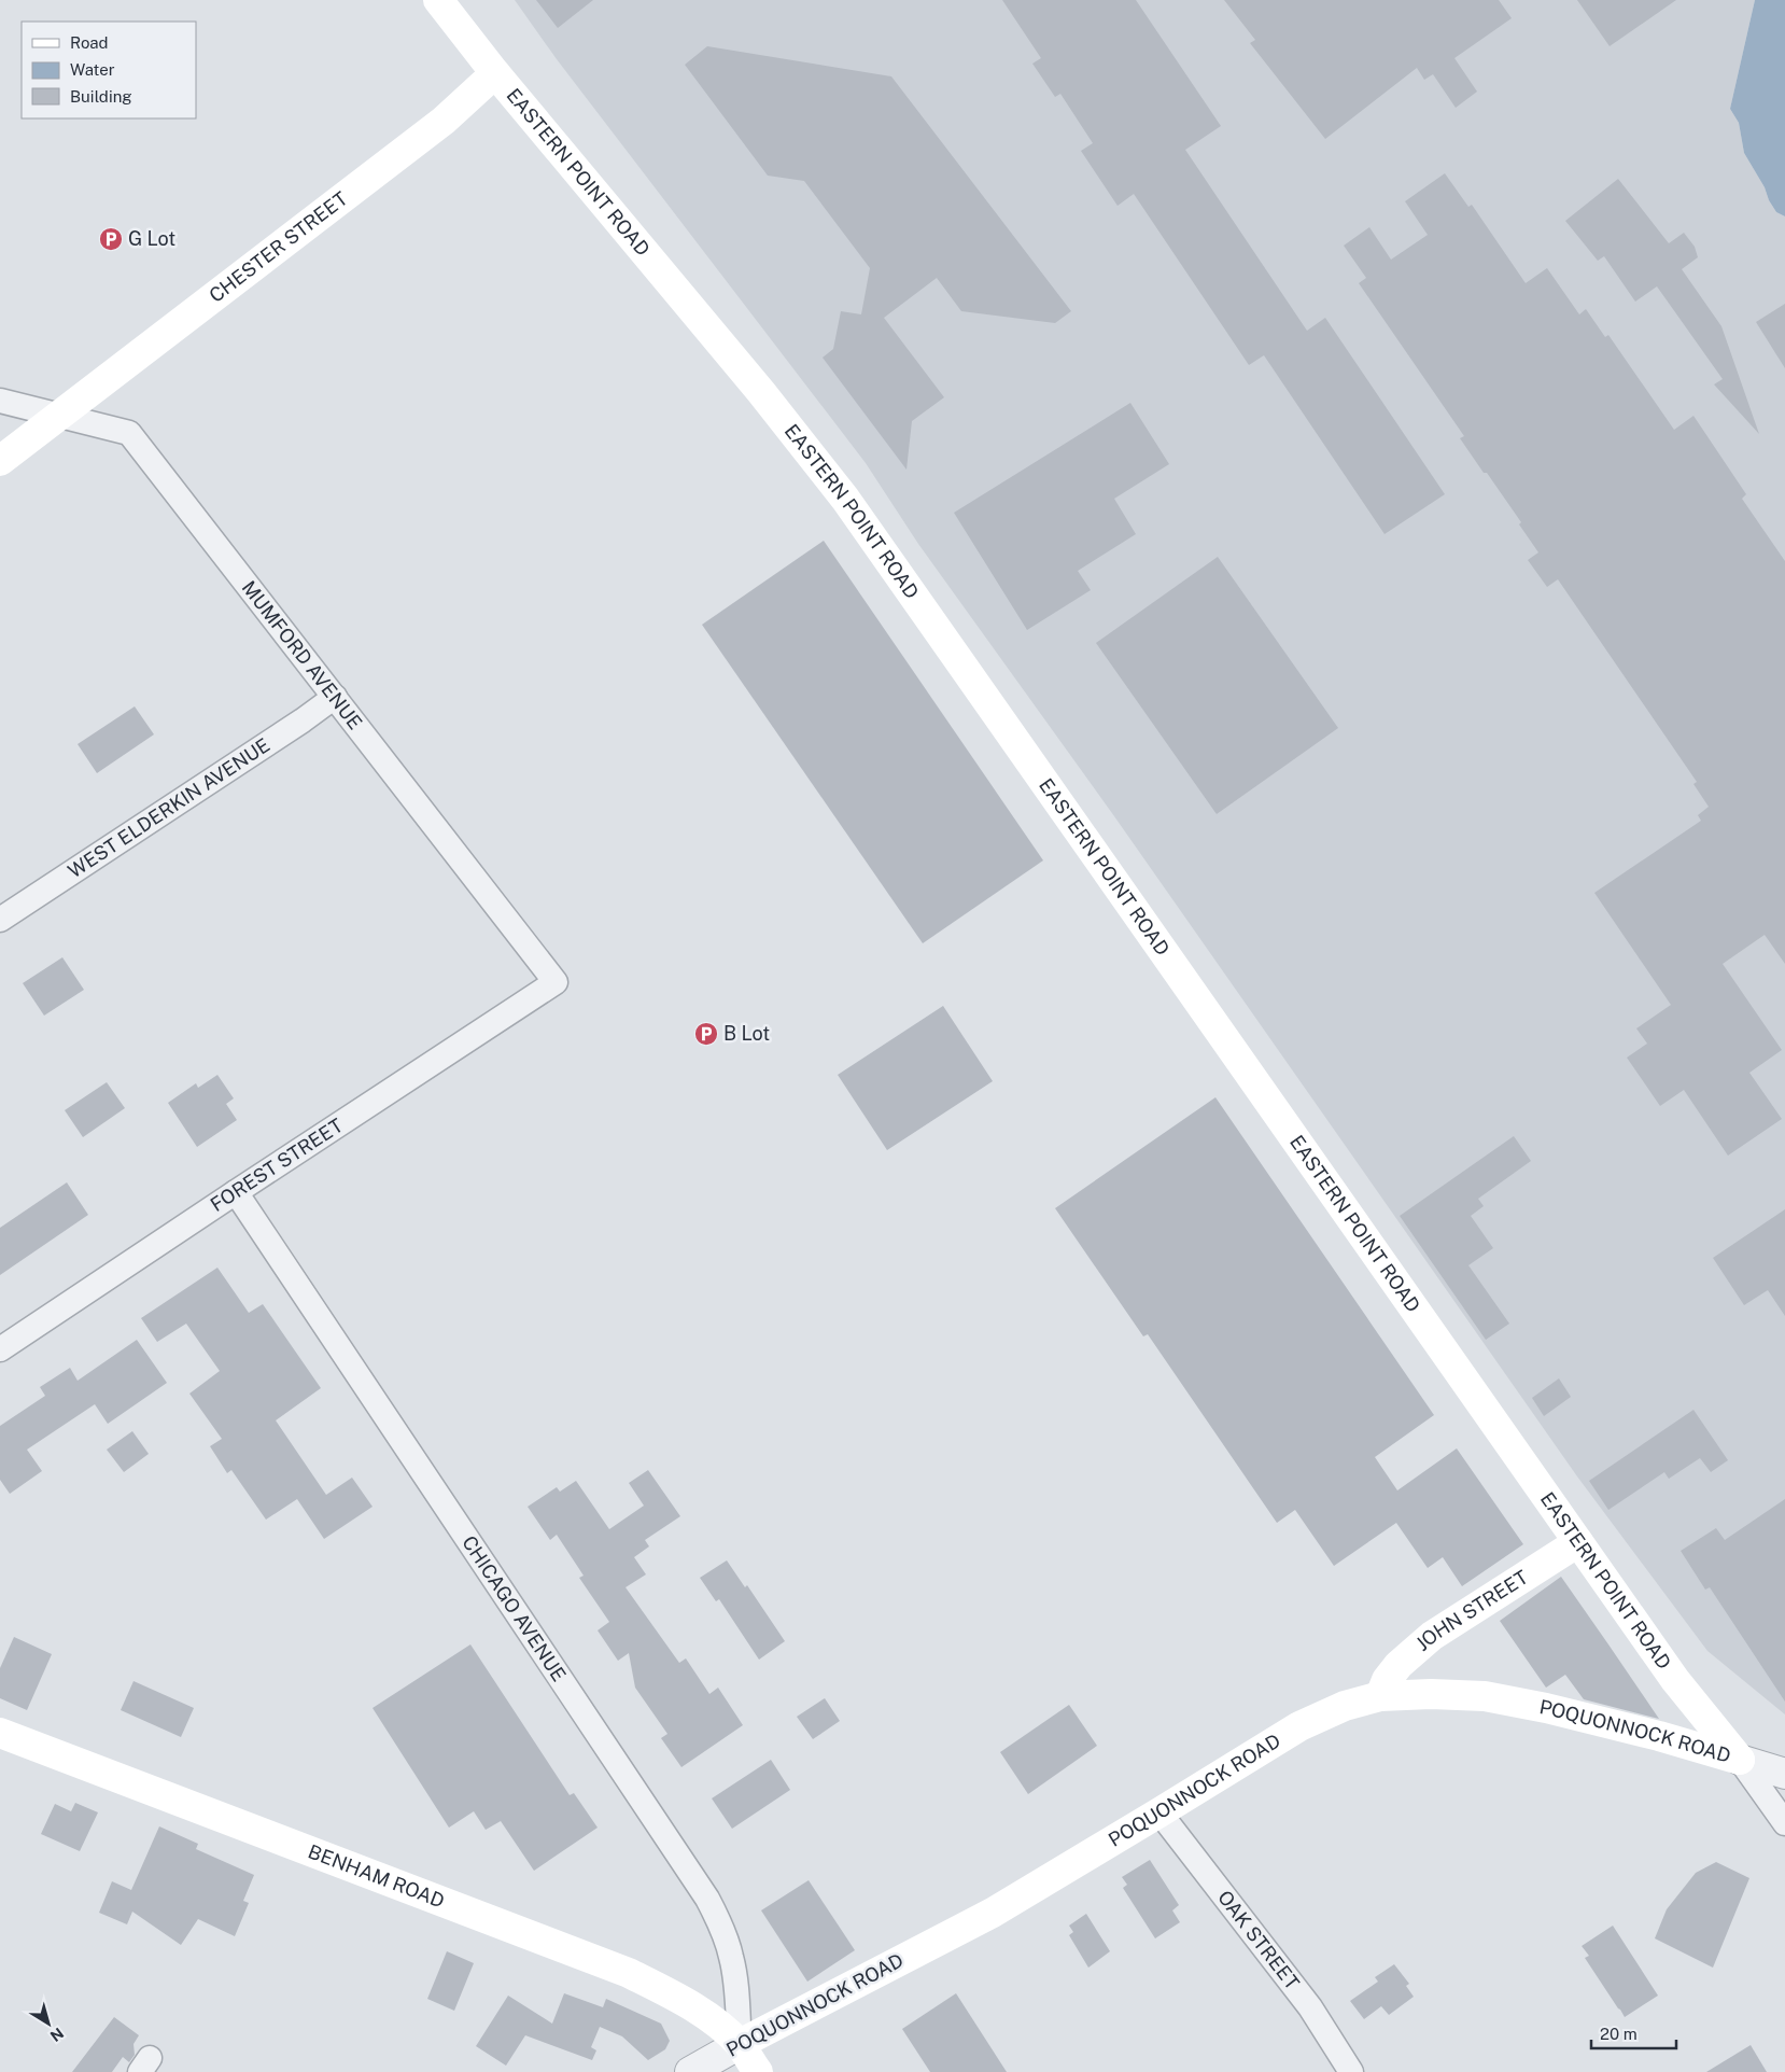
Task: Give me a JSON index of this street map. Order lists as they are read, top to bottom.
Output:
{
  "streets": {
    "main road": [
      "EASTERN POINT ROAD",
      "CHESTER STREET",
      "JOHN STREET",
      "POQUONNOCK ROAD",
      "BENHAM ROAD"
    ],
    "street": [
      "MUMFORD AVENUE",
      "WEST ELDERKIN AVENUE",
      "FOREST STREET",
      "CHICAGO AVENUE",
      "OAK STREET"
    ]
  },
  "crossings": [
    ["EASTERN POINT ROAD", "CHESTER STREET"],
    ["EASTERN POINT ROAD", "JOHN STREET"],
    ["EASTERN POINT ROAD", "POQUONNOCK ROAD"],
    ["CHESTER STREET", "MUMFORD AVENUE"],
    ["MUMFORD AVENUE", "WEST ELDERKIN AVENUE"],
    ["MUMFORD AVENUE", "FOREST STREET"],
    ["FOREST STREET", "CHICAGO AVENUE"],
    ["CHICAGO AVENUE", "POQUONNOCK ROAD"],
    ["CHICAGO AVENUE", "BENHAM ROAD"],
    ["JOHN STREET", "POQUONNOCK ROAD"],
    ["POQUONNOCK ROAD", "BENHAM ROAD"],
    ["POQUONNOCK ROAD", "OAK STREET"]
  ],
  "places": {
    "parking": ["G Lot", "B Lot"]
  },
  "legend": ["Road", "Water", "Building"],
  "scale_bar": "20 m",
  "north": "bottom right"
}
